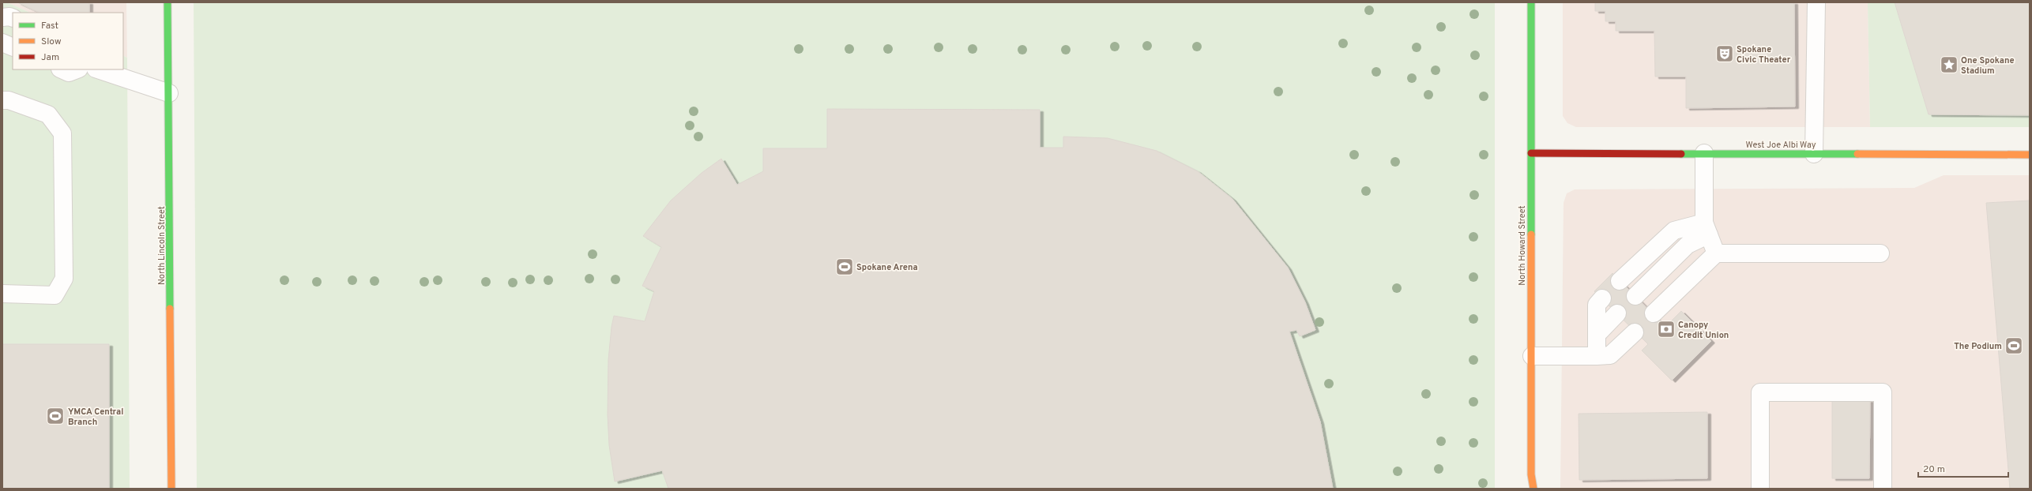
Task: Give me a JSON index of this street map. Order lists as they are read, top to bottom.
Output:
{
  "streets": {
    "street": ["West Joe Albi Way", "North Lincoln Street", "North Howard Street"]
  },
  "crossings": [
    ["West Joe Albi Way", "North Howard Street"]
  ],
  "places": {
    "theatre": ["Spokane Civic Theater"],
    "place": ["One Spokane Stadium"],
    "sports": ["Spokane Arena", "The Podium", "YMCA Central Branch"],
    "bank": ["Canopy Credit Union"]
  },
  "legend": ["Fast", "Slow", "Jam"],
  "scale_bar": "20 m"
}
